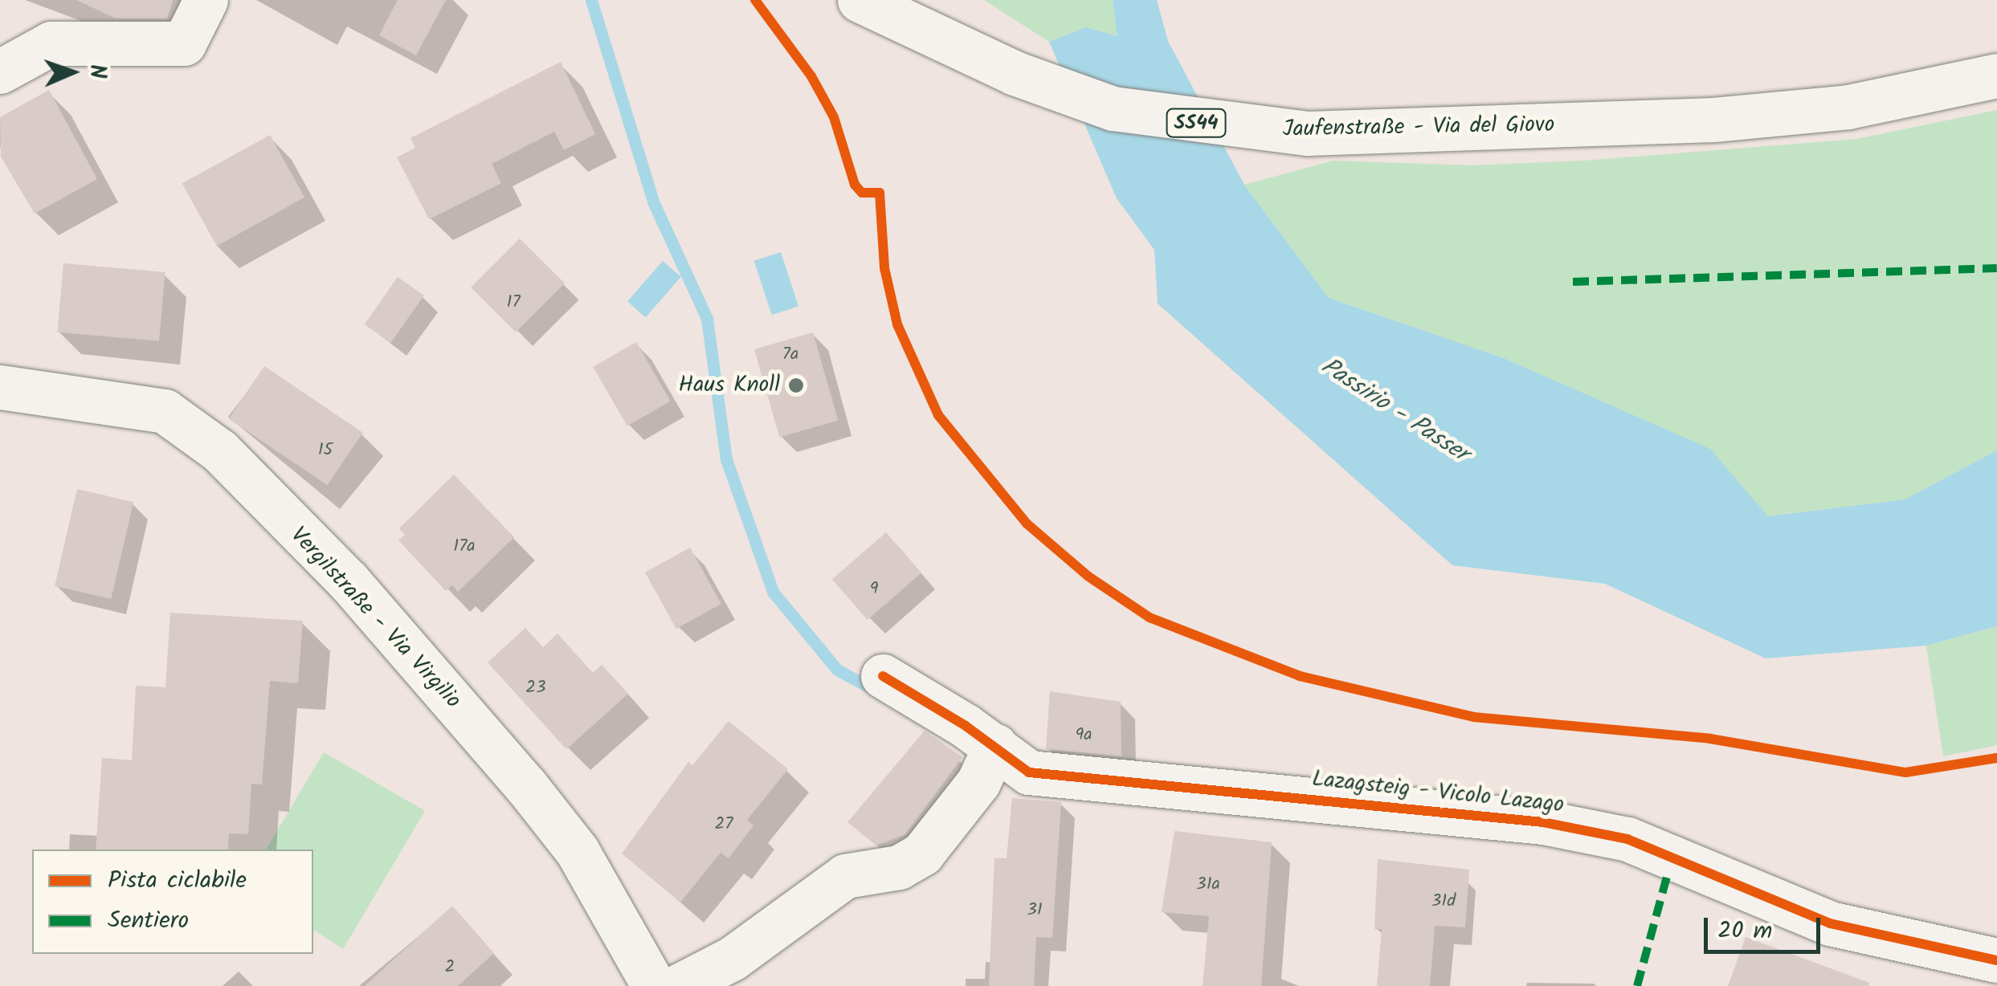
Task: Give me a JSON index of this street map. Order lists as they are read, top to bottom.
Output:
{
  "streets": {
    "street": [
      "SS44",
      "Jaufenstraße - Via del Giovo",
      "Vergilstraße - Via Virgilio",
      "Lazagsteig - Vicolo Lazago"
    ]
  },
  "water": ["Passirio - Passer"],
  "places": ["Haus Knoll"],
  "house_numbers": [
    "17",
    "7a",
    "15",
    "17a",
    "9",
    "23",
    "9a",
    "27",
    "31a",
    "31d",
    "31",
    "2"
  ],
  "legend": ["Pista ciclabile", "Sentiero"],
  "scale_bar": "20 m",
  "north": "right"
}
